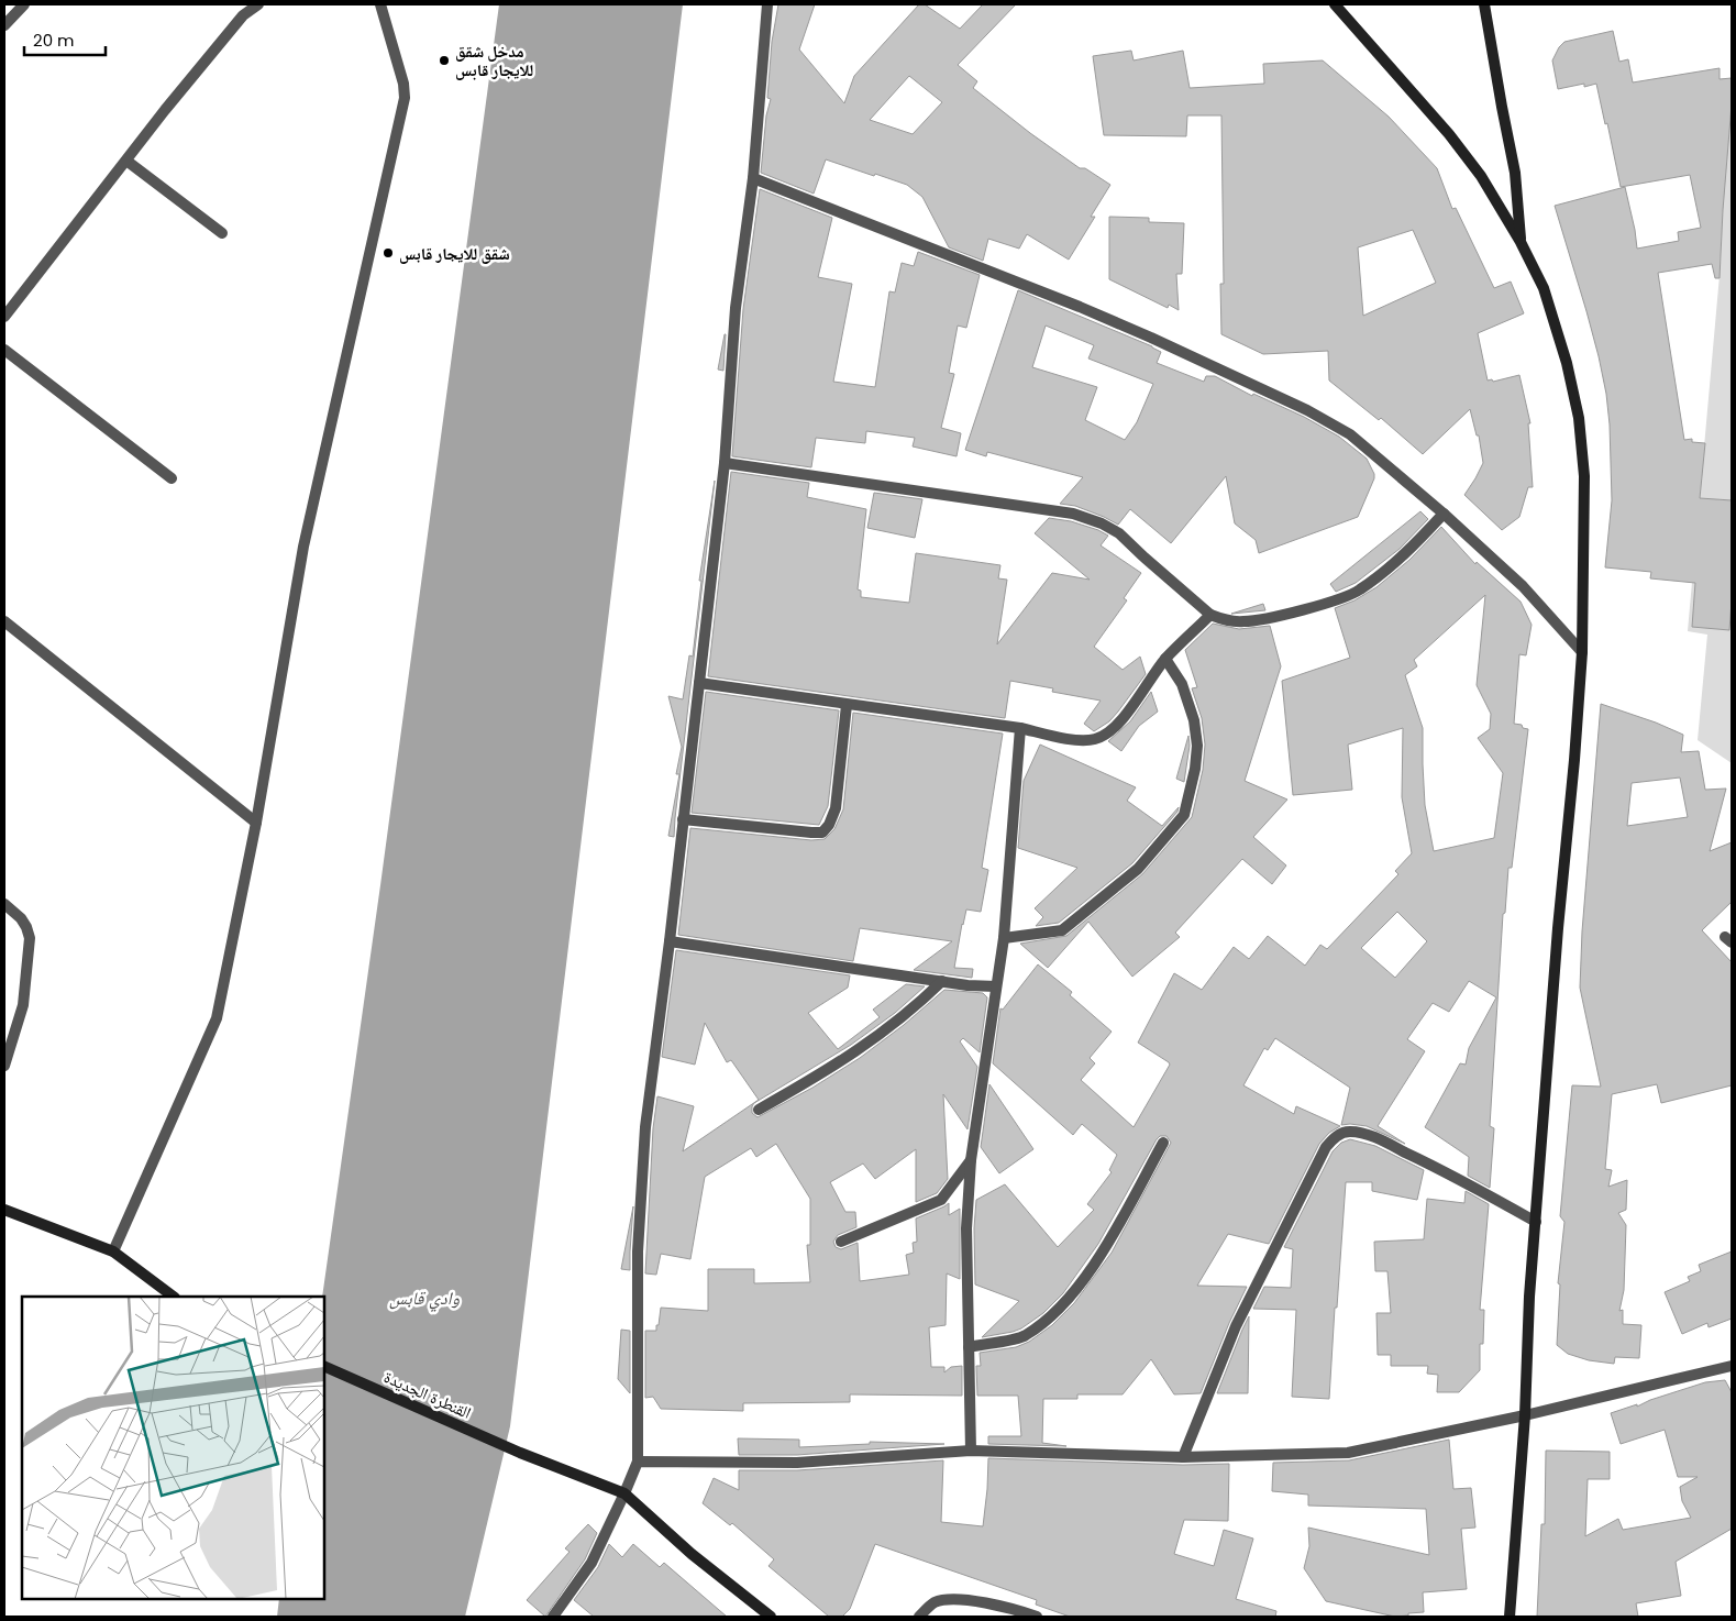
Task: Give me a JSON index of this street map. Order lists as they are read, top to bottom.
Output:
{
  "streets": {
    "street": ["القنطرة الجديدة"]
  },
  "water": ["وادي قابس"],
  "places": ["مدخل شقق للايجار قابس", "شقق للايجار قابس"],
  "scale_bar": "20 m"
}
